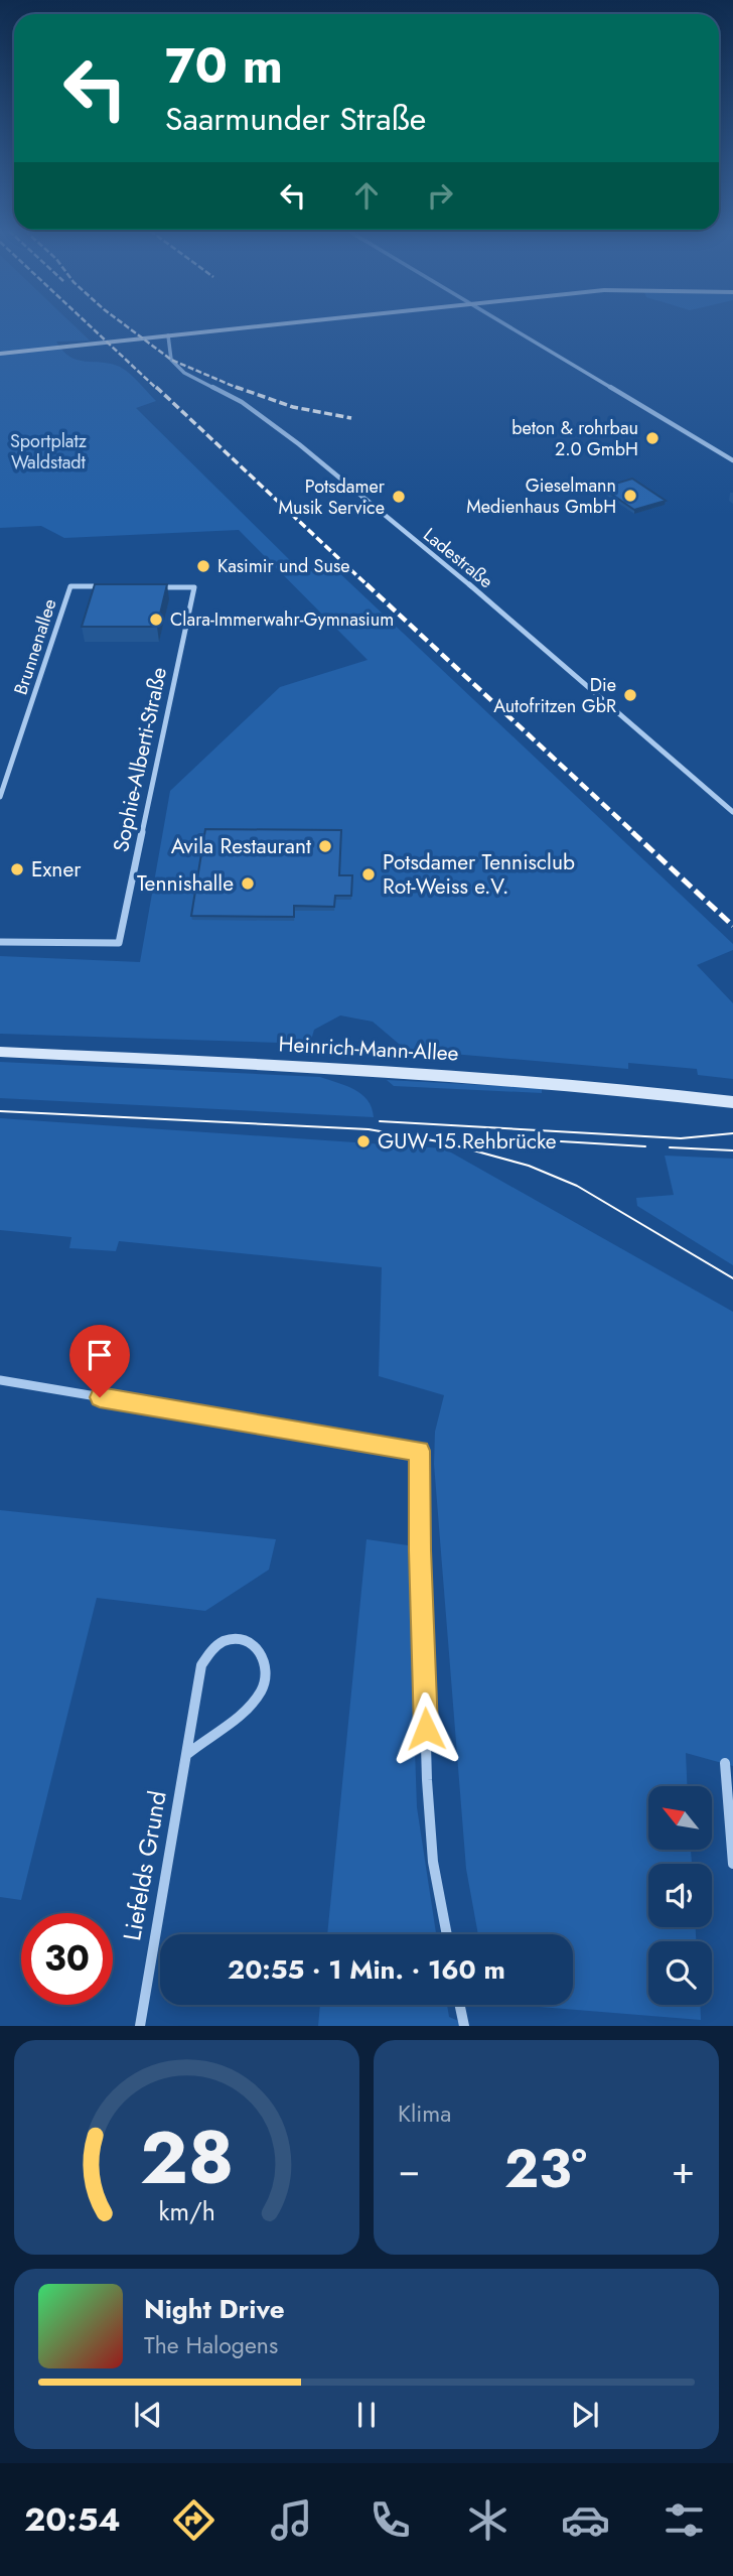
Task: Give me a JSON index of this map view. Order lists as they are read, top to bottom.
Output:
{
  "streets": {
    "street": [
      "Ladestraße",
      "Brunnenallee",
      "Sophie-Alberti-Straße",
      "Heinrich-Mann-Allee",
      "Liefelds Grund"
    ]
  },
  "parks": ["Sportplatz Waldstadt"],
  "places": [
    "beton & rohrbau 2.0 GmbH",
    "Gieselmann Medienhaus GmbH",
    "Potsdamer Musik Service",
    "Kasimir und Suse",
    "Clara-Immerwahr-Gymnasium",
    "Die Autofritzen GbR",
    "Avila Restaurant",
    "Exner",
    "Potsdamer Tennisclub Rot-Weiss e.V.",
    "Tennishalle",
    "GUW 15 Rehbrücke"
  ],
  "north": "top left",
  "page": {
    "turn": ["70 m", "Saarmunder Straße"],
    "limit": "30",
    "trip": "20:55 · 1 Min. · 160 m",
    "tile": "Klima",
    "heat": ["−", "23°", "+"],
    "song": ["Night Drive", "The Halogens"],
    "tabs": "20:54",
    "gauge": ["28", "km/h"]
  }
}
